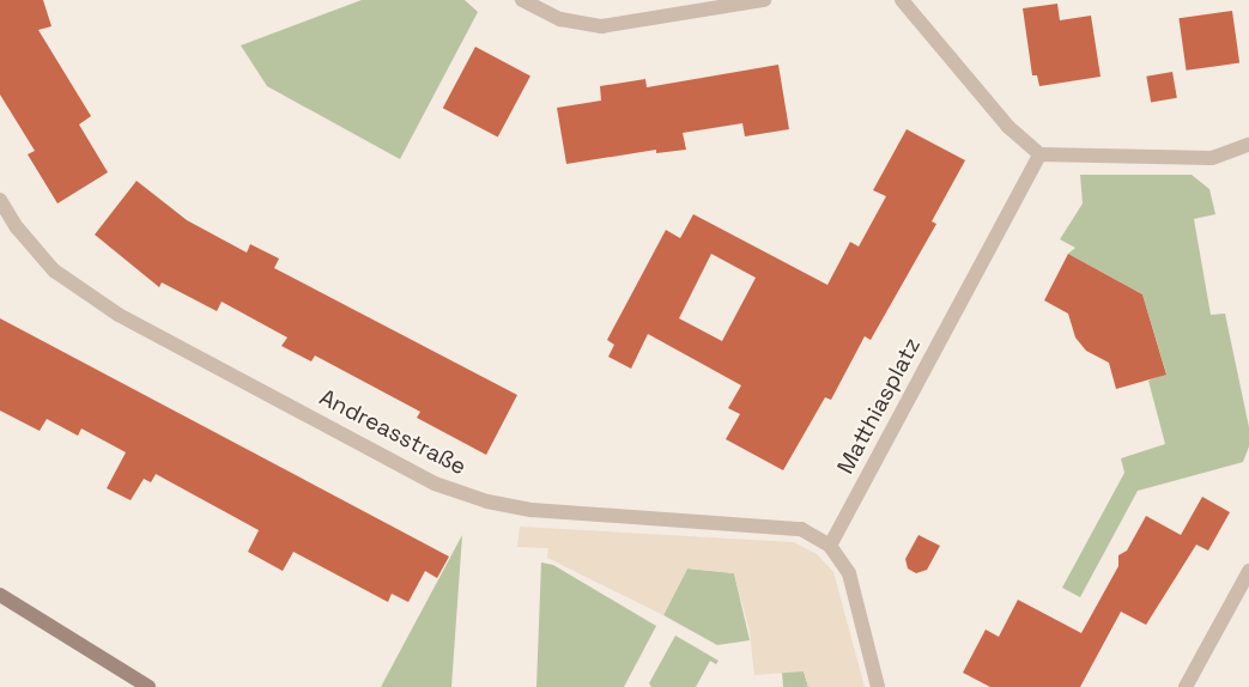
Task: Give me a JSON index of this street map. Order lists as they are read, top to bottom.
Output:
{
  "streets": {
    "street": ["Matthiasplatz", "Andreasstraße"]
  },
  "crossings": [
    ["Matthiasplatz", "Andreasstraße"]
  ]
}
